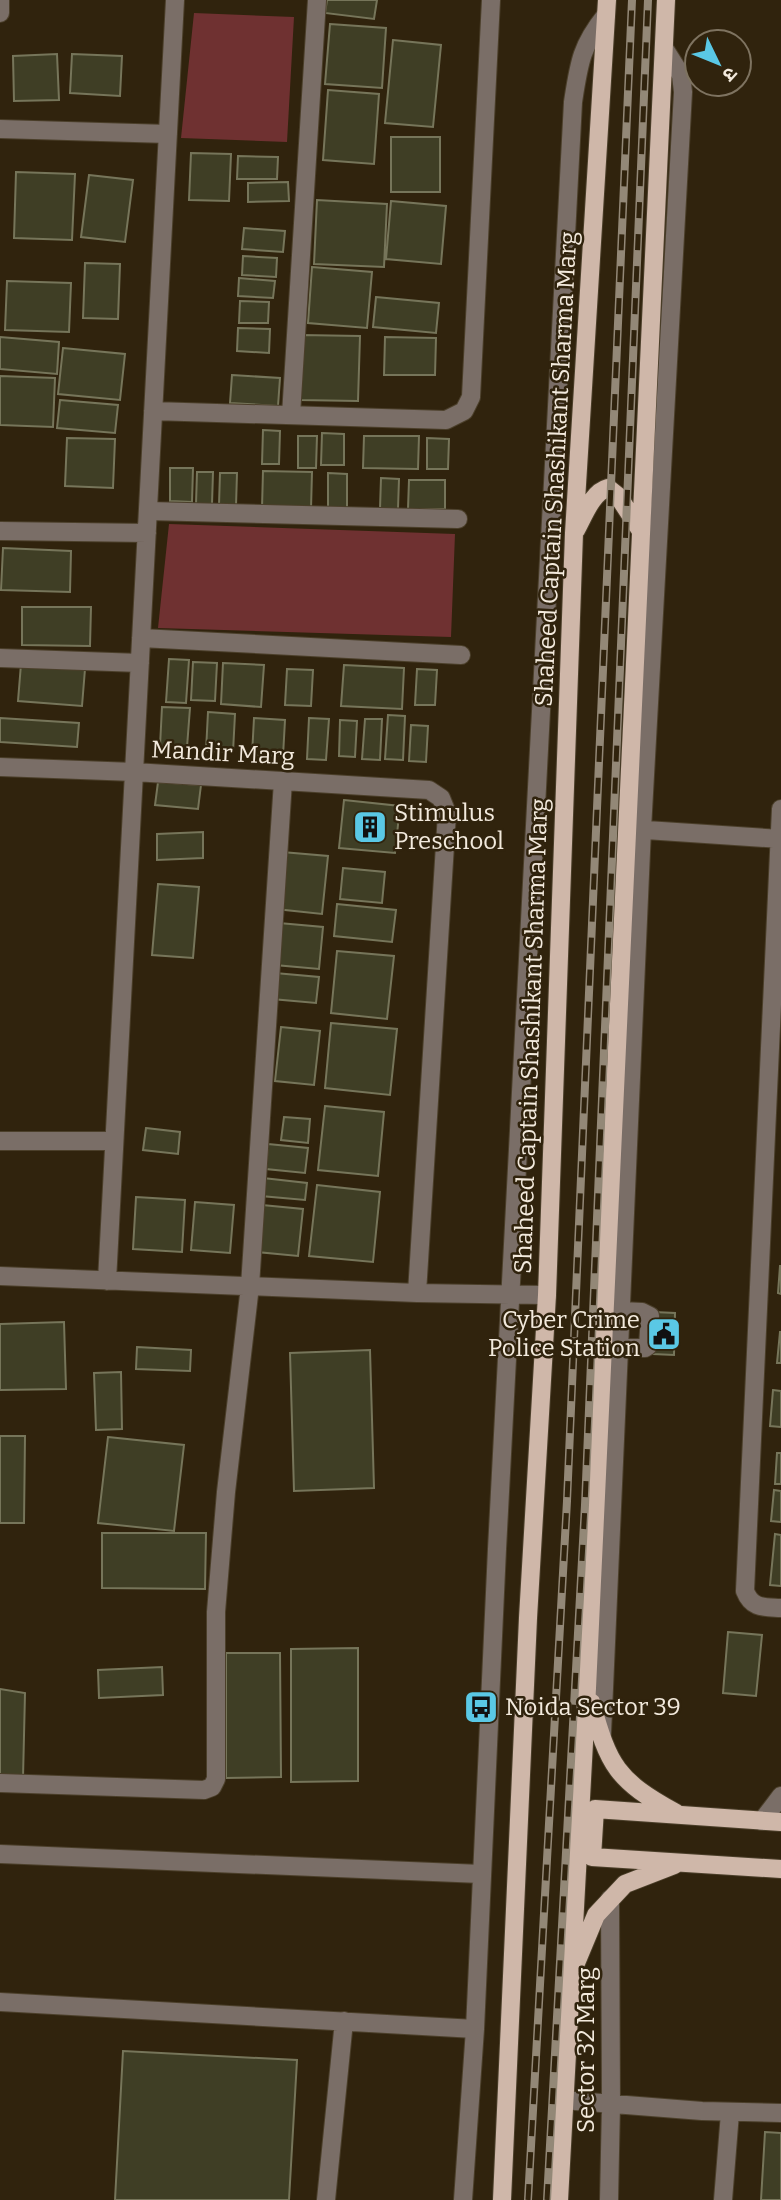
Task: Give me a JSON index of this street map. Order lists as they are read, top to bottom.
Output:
{
  "streets": {
    "main road": ["Shaheed Captain Shashikant Sharma Marg"],
    "street": ["Mandir Marg", "Sector 32 Marg"]
  },
  "places": {
    "building": ["Stimulus Preschool"],
    "public building": ["Cyber Crime Police Station"],
    "bus stop": ["Noida Sector 39"]
  },
  "north": "bottom right"
}
